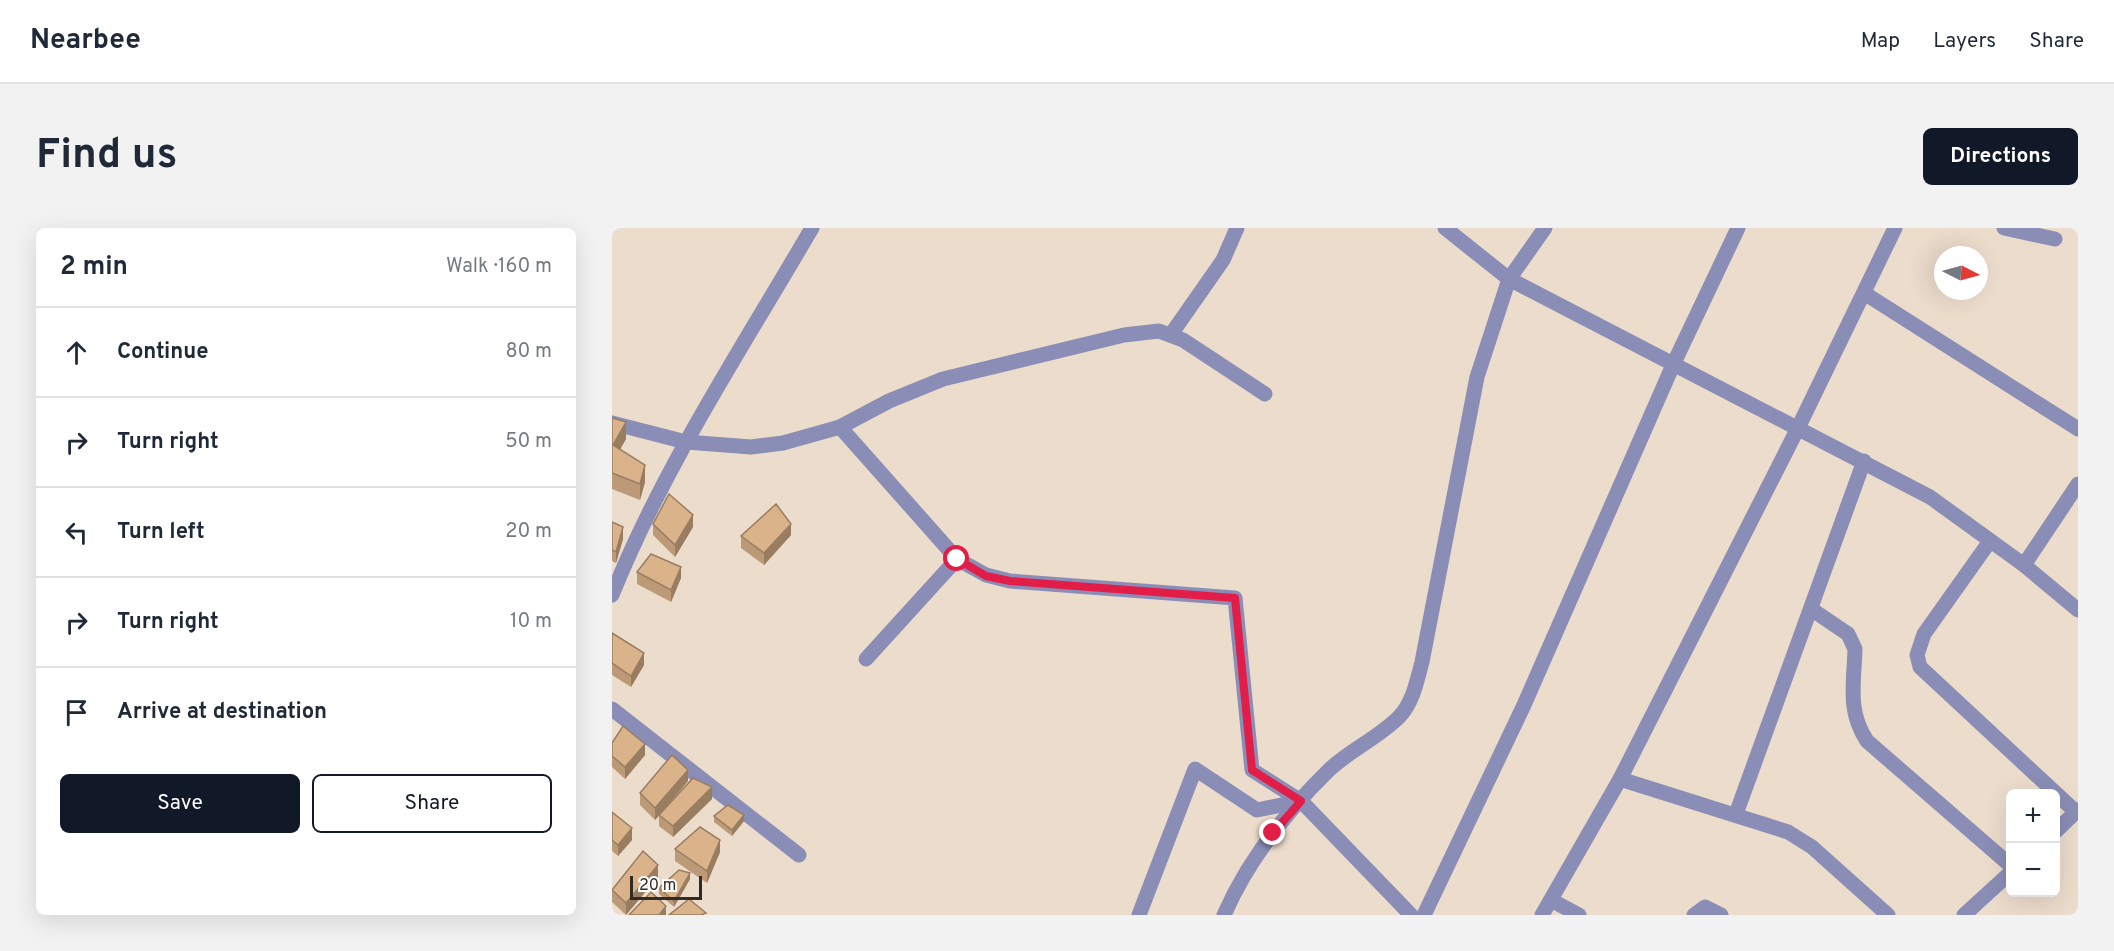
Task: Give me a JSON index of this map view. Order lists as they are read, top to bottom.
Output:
{
  "scale_bar": "20 m",
  "north": "right",
  "page": {
    "header": "Nearbee",
    "nav": ["Map", "Layers", "Share"],
    "buttons": [
      "Directions",
      ["Save", "Share"]
    ],
    "title": "Find us",
    "heading": ["2 min", "Walk · 160 m"],
    "list": [
      ["Continue", "80 m"],
      ["Turn right", "50 m"],
      ["Turn left", "20 m"],
      ["Turn right", "10 m"],
      "Arrive at destination"
    ],
    "map_buttons": ["+", "−"],
    "scale": "20 m"
  }
}
